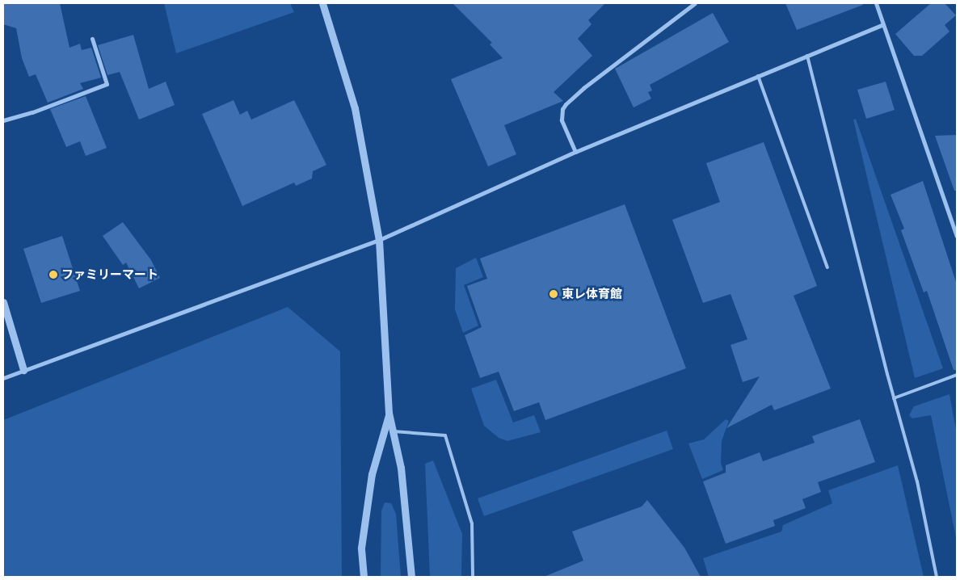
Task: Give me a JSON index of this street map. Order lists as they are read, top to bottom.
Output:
{
  "places": ["ファミリーマート", "東レ体育館"]
}
